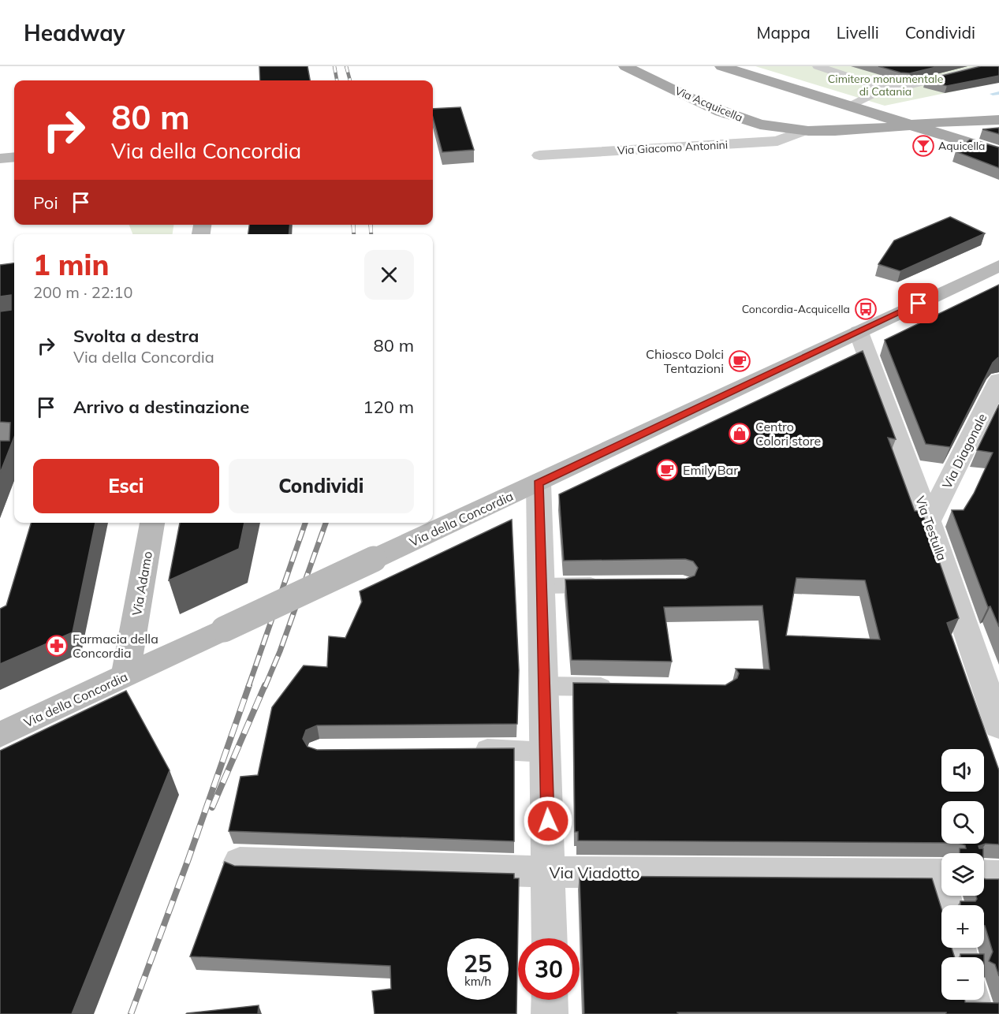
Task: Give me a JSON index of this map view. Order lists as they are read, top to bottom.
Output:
{
  "streets": {
    "main road": ["Via Acquicella", "Via della Concordia", "Via Adamo"],
    "street": [
      "Via Giacomo Antonini",
      "Via Diagonale",
      "Via Testulla",
      "Via Viadotto"
    ]
  },
  "crossings": [
    ["Via Acquicella", "Via Giacomo Antonini"],
    ["Via Diagonale", "Via Testulla"],
    ["Via della Concordia", "Via Testulla"],
    ["Via della Concordia", "Via Adamo"]
  ],
  "parks": ["Cimitero monumentale di Catania"],
  "places": {
    "bar": ["Aquicella"],
    "bus stop": ["Concordia-Acquicella"],
    "cafe": ["Chiosco Dolci Tentazioni", "Emily Bar"],
    "shop": ["Centro Colori store"],
    "pharmacy": ["Farmacia della Concordia"]
  },
  "page": {
    "header": "Headway",
    "nav": ["Mappa", "Livelli", "Condividi"],
    "turn": ["80 m", "Via della Concordia"],
    "then": "Poi",
    "heading": ["1 min", "200 m · 22:10"],
    "list": [
      {
        "name": "Svolta a destra",
        "note": "Via della Concordia",
        "value": "80 m"
      },
      {
        "name": "Arrivo a destinazione",
        "value": "120 m"
      }
    ],
    "buttons": ["Esci", "Condividi"],
    "map_buttons": ["+", "−"],
    "speed": "25 km/h",
    "limit": "30"
  }
}
